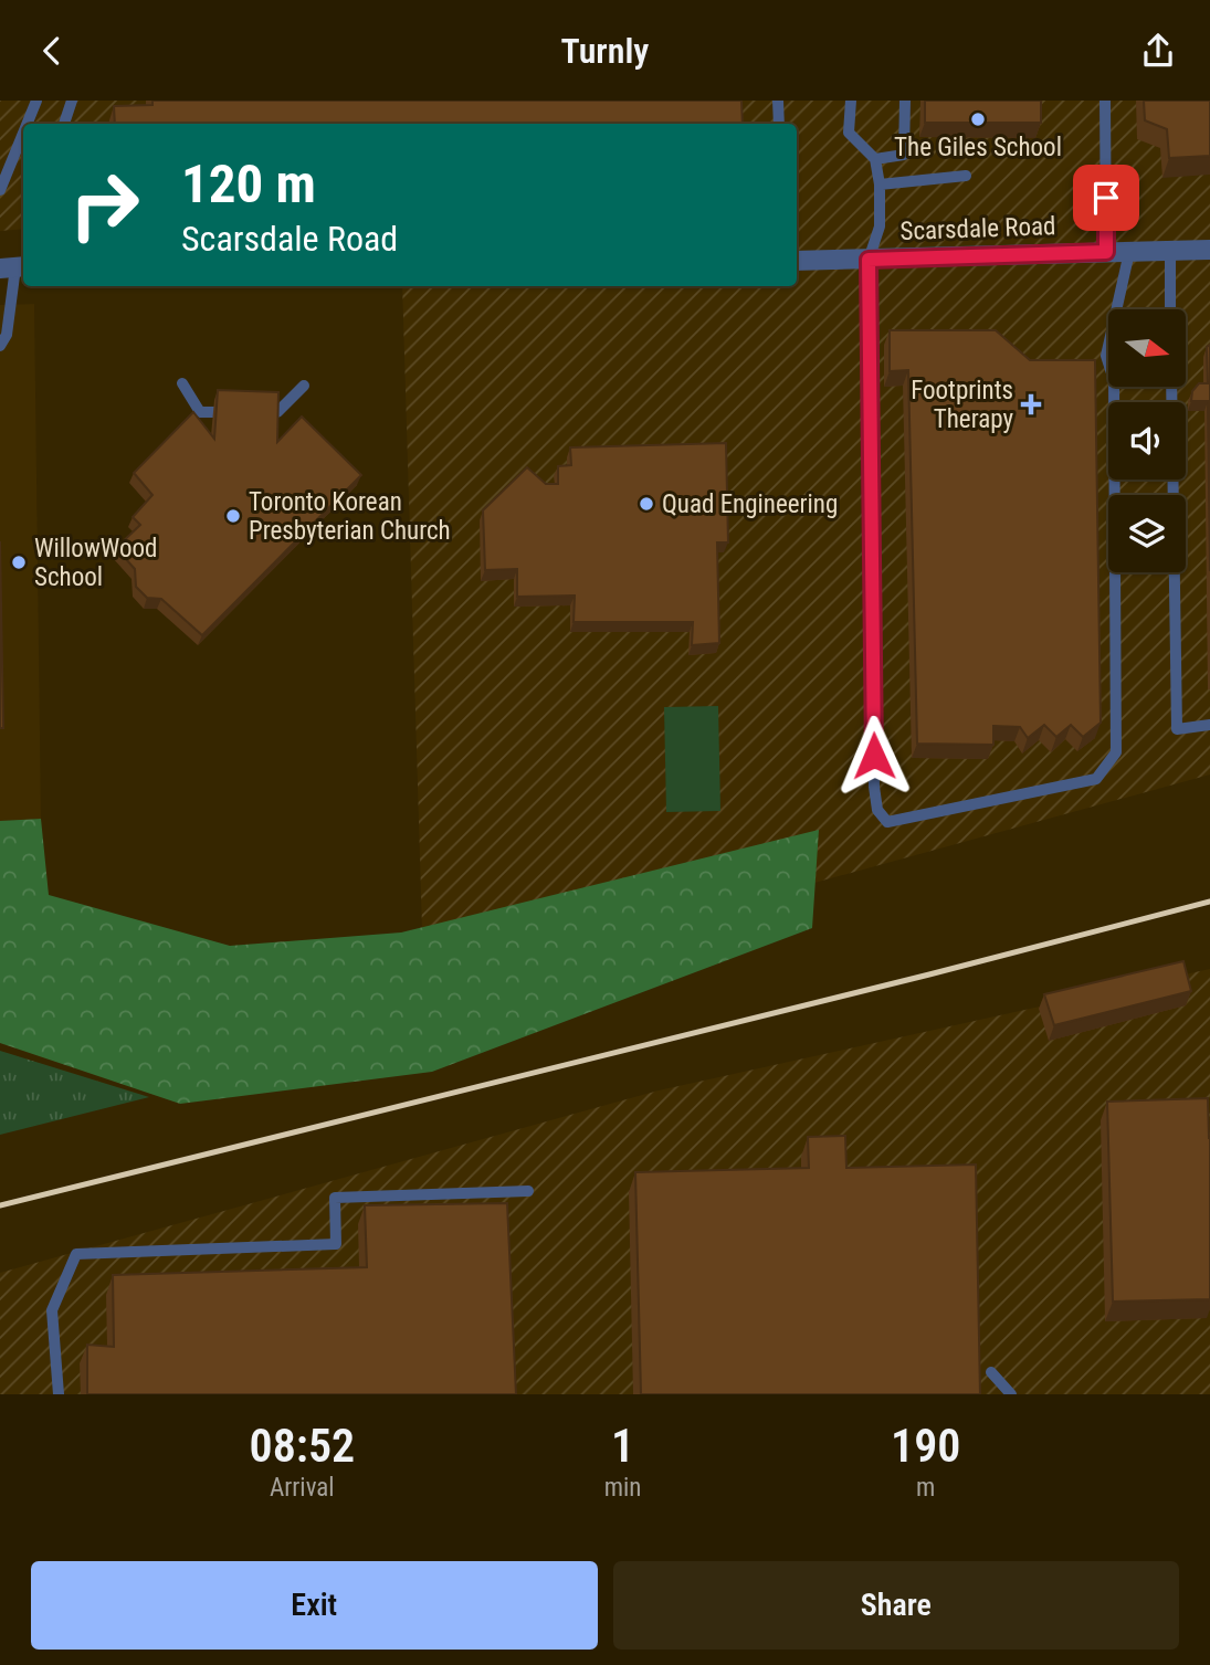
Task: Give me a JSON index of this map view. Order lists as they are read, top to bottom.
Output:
{
  "streets": {
    "street": ["Scarsdale Road"]
  },
  "places": {
    "other": [
      "The Giles School",
      "Quad Engineering",
      "Toronto Korean Presbyterian Church",
      "WillowWood School"
    ],
    "health": ["Footprints Therapy"]
  },
  "north": "right",
  "page": {
    "header": "Turnly",
    "turn": ["120 m", "Scarsdale Road"],
    "eta": [
      "08:52",
      "Arrival",
      "1",
      "min",
      "190",
      "m"
    ],
    "buttons": ["Exit", "Share"]
  }
}
